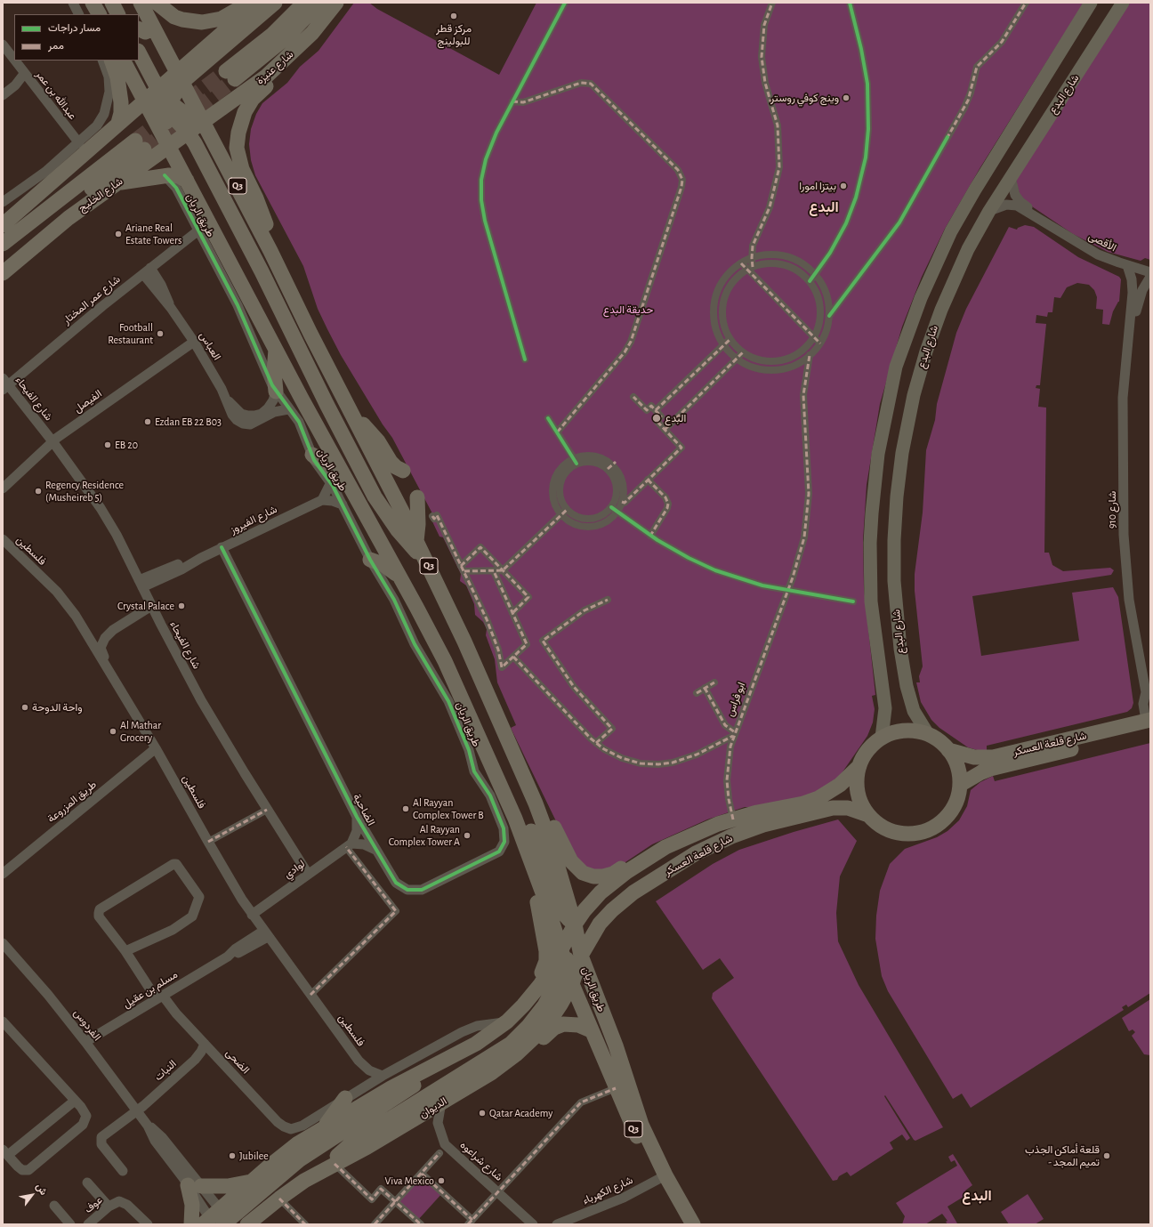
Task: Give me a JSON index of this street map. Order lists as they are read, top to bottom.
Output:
{
  "streets": {
    "main road": [
      "شارع عنيزة",
      "شارع البدع",
      "Q3",
      "شارع الخليج",
      "طريق الريان",
      "شارع قلعة العسكر",
      "الديوان"
    ],
    "street": [
      "عبدالله بن عمر",
      "الأقصى",
      "شارع عمر المختار",
      "العباس",
      "شارع الفيحاء",
      "الفيصل",
      "شارع 910",
      "شارع الفيروز",
      "فلسطين",
      "ابو فراس",
      "طريق المزروعة",
      "الضاحية",
      "لوادي",
      "مسلم بن عقيل",
      "الفردوس",
      "الضحى",
      "النبات",
      "شارع شراعوه",
      "شارع الكهرباء",
      "عوف"
    ]
  },
  "crossings": [
    ["شارع عنيزة", "شارع الخليج"],
    ["شارع عنيزة", "طريق الريان"],
    ["شارع البدع", "الأقصى"],
    ["شارع البدع", "شارع قلعة العسكر"],
    ["شارع الخليج", "طريق الريان"],
    ["طريق الريان", "شارع عمر المختار"],
    ["طريق الريان", "العباس"],
    ["طريق الريان", "شارع قلعة العسكر"],
    ["طريق الريان", "الضاحية"],
    ["طريق الريان", "الديوان"],
    ["طريق الريان", "شارع الكهرباء"],
    ["الأقصى", "شارع 910"],
    ["شارع عمر المختار", "العباس"],
    ["شارع عمر المختار", "شارع الفيحاء"],
    ["العباس", "الفيصل"],
    ["شارع الفيحاء", "الفيصل"],
    ["شارع الفيحاء", "شارع الفيروز"],
    ["شارع الفيحاء", "لوادي"],
    ["شارع 910", "شارع قلعة العسكر"],
    ["شارع الفيروز", "الضاحية"],
    ["فلسطين", "طريق المزروعة"],
    ["فلسطين", "لوادي"],
    ["فلسطين", "مسلم بن عقيل"],
    ["ابو فراس", "شارع قلعة العسكر"],
    ["شارع قلعة العسكر", "الديوان"],
    ["مسلم بن عقيل", "الفردوس"],
    ["مسلم بن عقيل", "الضحى"],
    ["الفردوس", "النبات"],
    ["الفردوس", "الديوان"],
    ["الضحى", "النبات"],
    ["الديوان", "شارع شراعوه"]
  ],
  "districts": ["البدع", "البدع"],
  "parks": ["حديقة البدع"],
  "places": [
    "مركز قطر للبولينج",
    "وينج كوفي روستر",
    "بيتزا امورا",
    "Ariane Real Estate Towers",
    "Football Restaurant",
    "البدع",
    "Ezdan EB 22 B03",
    "EB 20",
    "Regency Residence (Musheireb 5)",
    "Crystal Palace",
    "واحة الدوحة",
    "Al Mathar Grocery",
    "Al Rayyan Complex Tower B",
    "Al Rayyan Complex Tower A",
    "Qatar Academy",
    "Jubilee",
    "قلعة أماكن الجذب - تميم المجد",
    "Viva Mexico"
  ],
  "legend": ["مسار دراجات", "ممر"],
  "north": "top right"
}
